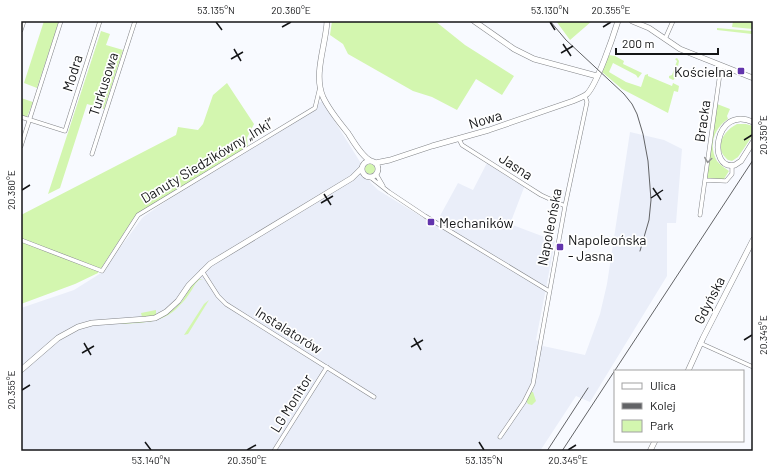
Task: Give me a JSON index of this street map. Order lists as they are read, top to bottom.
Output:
{
  "streets": {
    "street": [
      "Modra",
      "Turkusowa",
      "Nowa",
      "Bracka",
      "Danuty Siedzikówny „Inki”",
      "Jasna",
      "Napoleońska",
      "Gdyńska",
      "Instalatorów",
      "LG Monitor"
    ]
  },
  "crossings": [
    ["Nowa", "Jasna"],
    ["Nowa", "Napoleońska"],
    ["Jasna", "Napoleońska"],
    ["Instalatorów", "LG Monitor"]
  ],
  "one_way": ["Bracka"],
  "places": {
    "transit": ["Kościelna", "Mechaników", "Napoleońska - Jasna"]
  },
  "legend": ["Ulica", "Kolej", "Park"],
  "scale_bar": "200 m",
  "coordinates": [
    "53.135°N",
    "20.360°E",
    "53.130°N",
    "20.355°E",
    "20.350°E",
    "20.345°E",
    "53.140°N"
  ]
}
